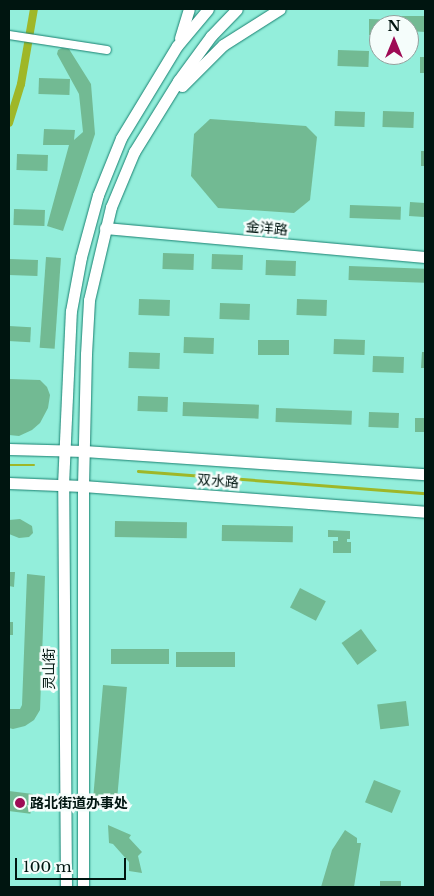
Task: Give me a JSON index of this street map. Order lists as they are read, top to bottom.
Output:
{
  "streets": {
    "main road": ["金洋路", "双水路", "灵山街"]
  },
  "crossings": [
    ["双水路", "灵山街"]
  ],
  "places": ["路北街道办事处"],
  "scale_bar": "100 m",
  "north": "top"
}
